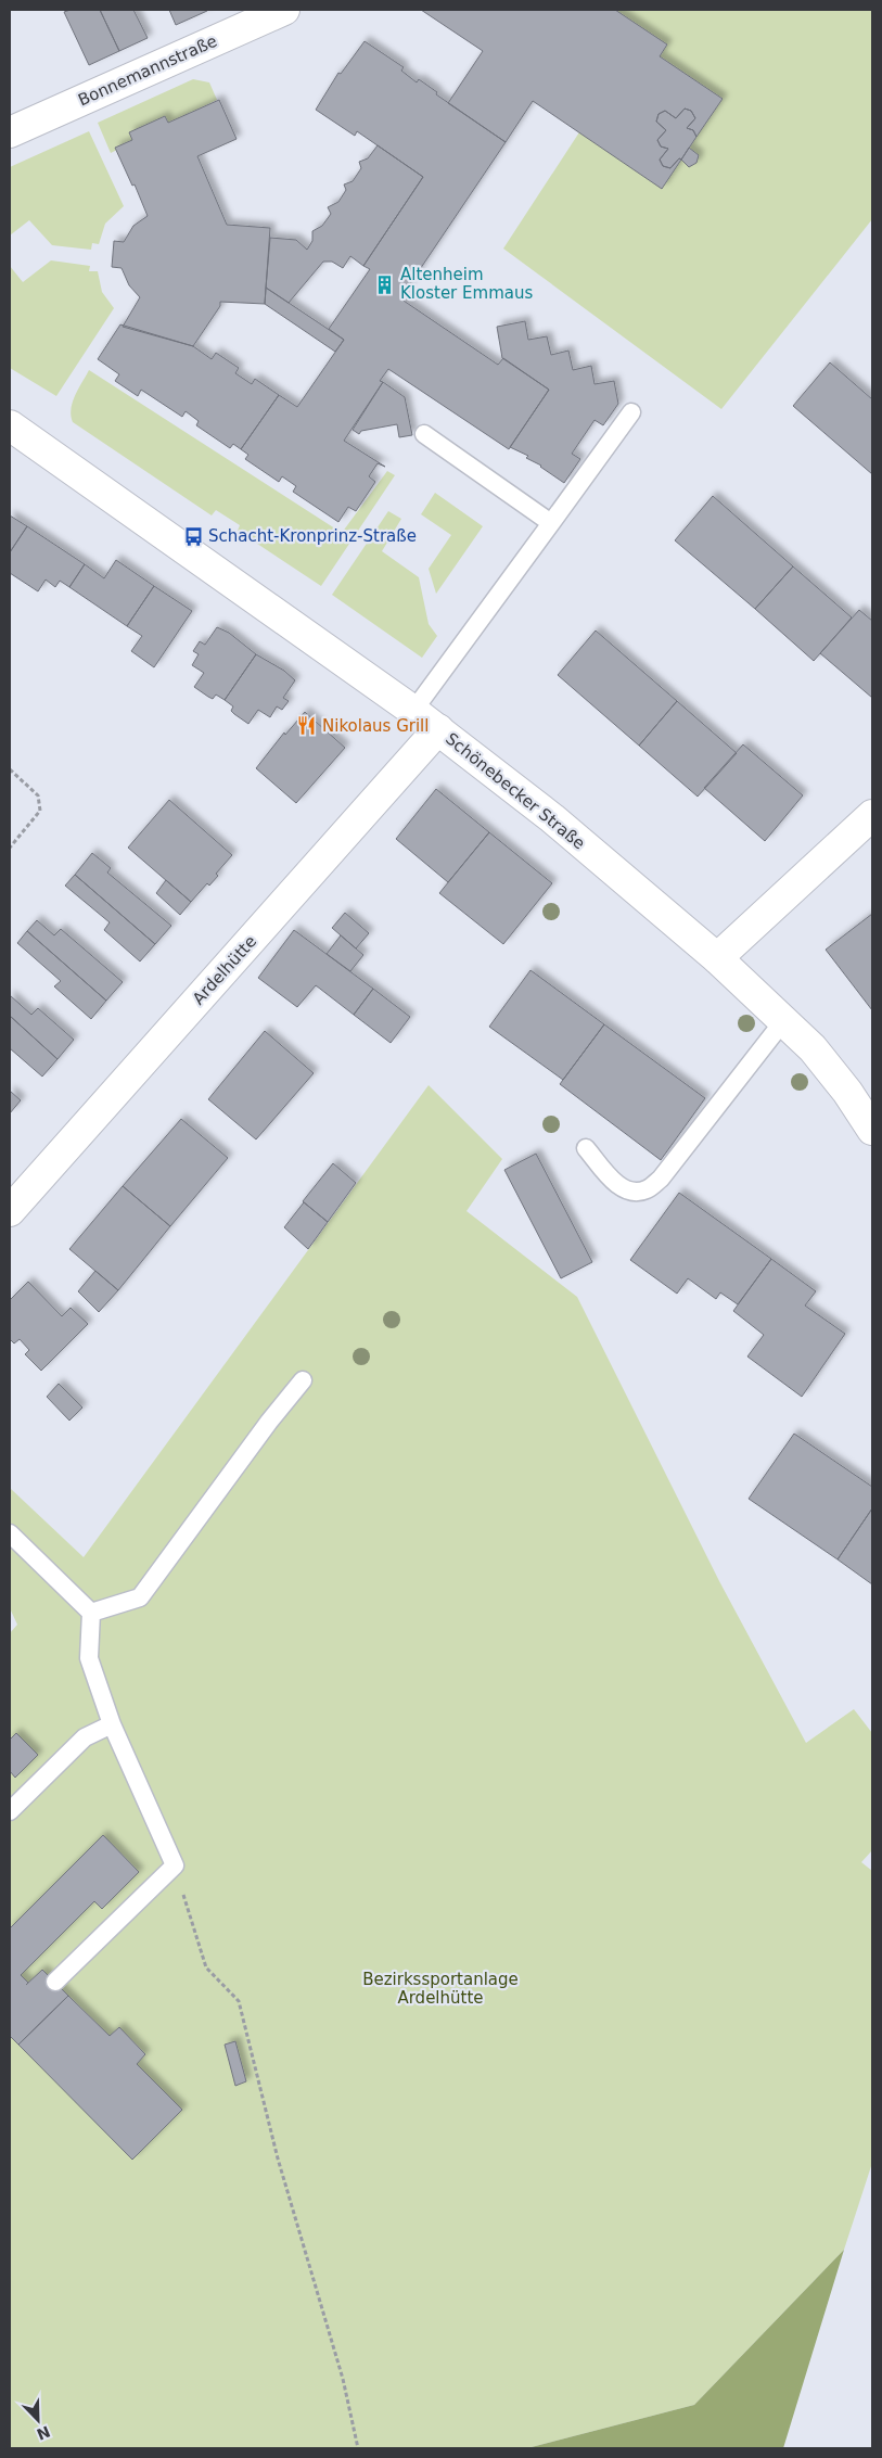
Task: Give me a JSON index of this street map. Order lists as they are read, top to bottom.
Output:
{
  "streets": {
    "street": ["Bonnemannstraße", "Schönebecker Straße", "Ardelhütte"]
  },
  "crossings": [
    ["Schönebecker Straße", "Ardelhütte"]
  ],
  "parks": ["Bezirkssportanlage Ardelhütte"],
  "places": {
    "building": ["Altenheim Kloster Emmaus"],
    "bus stop": ["Schacht-Kronprinz-Straße"],
    "restaurant": ["Nikolaus Grill"]
  },
  "north": "bottom right"
}
